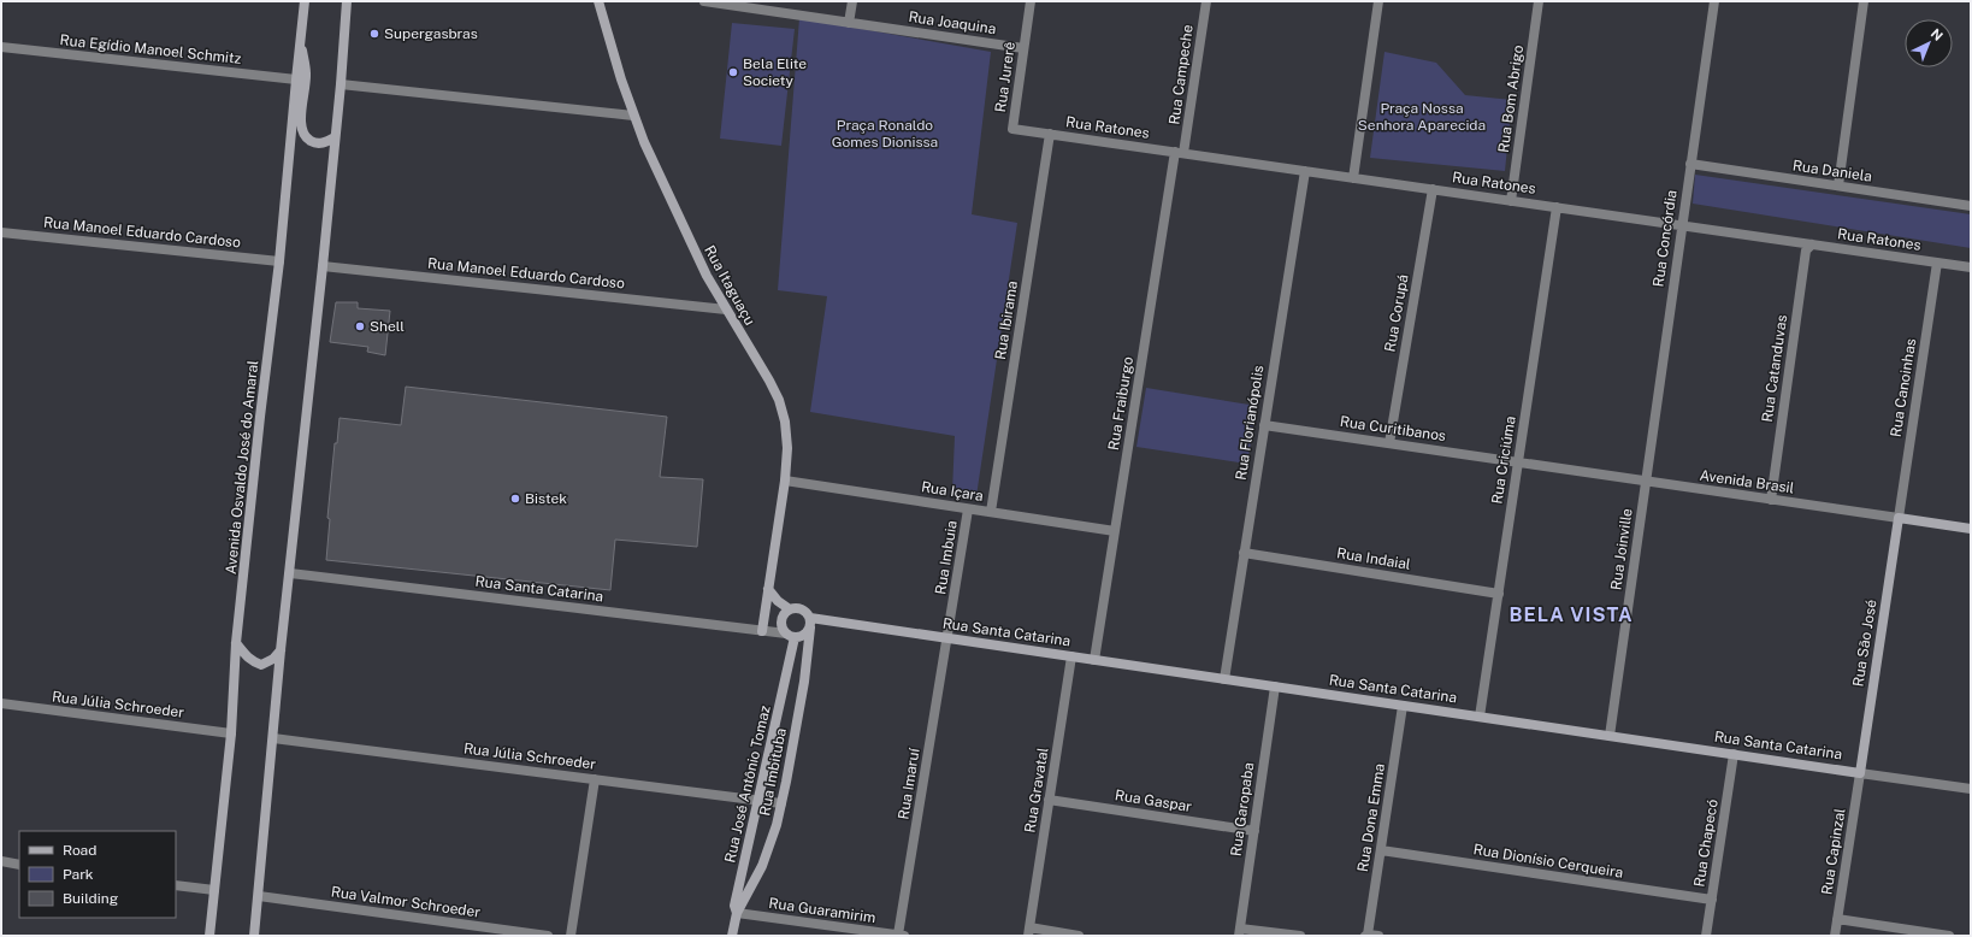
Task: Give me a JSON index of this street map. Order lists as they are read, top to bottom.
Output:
{
  "streets": {
    "main road": [
      "Rua Itaguaçu",
      "Avenida Osvaldo José do Amaral",
      "Avenida Brasil",
      "Rua Santa Catarina",
      "Rua São José",
      "Rua Imbituba",
      "Rua José Antônio Tomaz"
    ],
    "street": [
      "Rua Joaquina",
      "Rua Egídio Manoel Schmitz",
      "Rua Campeche",
      "Rua Jurerê",
      "Rua Bom Abrigo",
      "Rua Ratones",
      "Rua Daniela",
      "Rua Manoel Eduardo Cardoso",
      "Rua Concórdia",
      "Rua Corupá",
      "Rua Ibirama",
      "Rua Catanduvas",
      "Rua Canoinhas",
      "Rua Fraiburgo",
      "Rua Florianópolis",
      "Rua Curitibanos",
      "Rua Criciúma",
      "Rua Içara",
      "Rua Joinville",
      "Rua Imbuia",
      "Rua Indaial",
      "Rua Júlia Schroeder",
      "Rua Imaruí",
      "Rua Gravatal",
      "Rua Gaspar",
      "Rua Garopaba",
      "Rua Dona Emma",
      "Rua Chapecó",
      "Rua Capinzal",
      "Rua Dionísio Cerqueira",
      "Rua Valmor Schroeder",
      "Rua Guaramirim"
    ]
  },
  "crossings": [
    ["Rua Joaquina", "Rua Jurerê"],
    ["Rua Egídio Manoel Schmitz", "Avenida Osvaldo José do Amaral"],
    ["Rua Campeche", "Rua Ratones"],
    ["Rua Campeche", "Rua Fraiburgo"],
    ["Rua Jurerê", "Rua Ratones"],
    ["Rua Bom Abrigo", "Rua Ratones"],
    ["Rua Ratones", "Rua Concórdia"],
    ["Rua Ratones", "Rua Corupá"],
    ["Rua Ratones", "Rua Ibirama"],
    ["Rua Ratones", "Rua Catanduvas"],
    ["Rua Ratones", "Rua Canoinhas"],
    ["Rua Ratones", "Rua Fraiburgo"],
    ["Rua Ratones", "Rua Florianópolis"],
    ["Rua Ratones", "Rua Criciúma"],
    ["Rua Daniela", "Rua Concórdia"],
    ["Rua Manoel Eduardo Cardoso", "Rua Itaguaçu"],
    ["Rua Manoel Eduardo Cardoso", "Avenida Osvaldo José do Amaral"],
    ["Rua Concórdia", "Avenida Brasil"],
    ["Rua Concórdia", "Rua Joinville"],
    ["Rua Itaguaçu", "Rua Içara"],
    ["Rua Itaguaçu", "Rua Santa Catarina"],
    ["Rua Corupá", "Rua Curitibanos"],
    ["Rua Ibirama", "Rua Içara"],
    ["Rua Catanduvas", "Avenida Brasil"],
    ["Rua Canoinhas", "Avenida Brasil"],
    ["Rua Canoinhas", "Rua São José"],
    ["Rua Fraiburgo", "Rua Içara"],
    ["Rua Fraiburgo", "Rua Santa Catarina"],
    ["Rua Florianópolis", "Rua Curitibanos"],
    ["Rua Florianópolis", "Rua Indaial"],
    ["Rua Florianópolis", "Rua Santa Catarina"],
    ["Rua Curitibanos", "Rua Criciúma"],
    ["Rua Curitibanos", "Avenida Brasil"],
    ["Rua Criciúma", "Avenida Brasil"],
    ["Rua Criciúma", "Rua Indaial"],
    ["Rua Criciúma", "Rua Santa Catarina"],
    ["Avenida Osvaldo José do Amaral", "Rua Júlia Schroeder"],
    ["Avenida Brasil", "Rua Joinville"],
    ["Avenida Brasil", "Rua São José"],
    ["Rua Içara", "Rua Imbuia"],
    ["Rua Joinville", "Rua Santa Catarina"],
    ["Rua Imbuia", "Rua Santa Catarina"],
    ["Rua Imbuia", "Rua Imaruí"],
    ["Rua Santa Catarina", "Rua São José"],
    ["Rua Santa Catarina", "Rua Imbituba"],
    ["Rua Santa Catarina", "Rua José Antônio Tomaz"],
    ["Rua Santa Catarina", "Rua Imaruí"],
    ["Rua Santa Catarina", "Rua Gravatal"],
    ["Rua Santa Catarina", "Rua Garopaba"],
    ["Rua Santa Catarina", "Rua Dona Emma"],
    ["Rua Santa Catarina", "Rua Chapecó"],
    ["Rua Santa Catarina", "Rua Capinzal"],
    ["Rua São José", "Rua Capinzal"],
    ["Rua Júlia Schroeder", "Rua Imbituba"],
    ["Rua Júlia Schroeder", "Rua José Antônio Tomaz"],
    ["Rua Imbituba", "Rua José Antônio Tomaz"],
    ["Rua Imbituba", "Rua Guaramirim"],
    ["Rua José Antônio Tomaz", "Rua Guaramirim"],
    ["Rua Imaruí", "Rua Guaramirim"],
    ["Rua Gravatal", "Rua Gaspar"],
    ["Rua Gaspar", "Rua Garopaba"],
    ["Rua Dona Emma", "Rua Dionísio Cerqueira"],
    ["Rua Chapecó", "Rua Dionísio Cerqueira"]
  ],
  "districts": ["BELA VISTA"],
  "parks": ["Praça Nossa Senhora Aparecida", "Praça Ronaldo Gomes Dionissa"],
  "places": [
    "Supergasbras",
    "Bela Elite Society",
    "Shell",
    "Bistek"
  ],
  "legend": ["Road", "Park", "Building"],
  "north": "top right"
}
